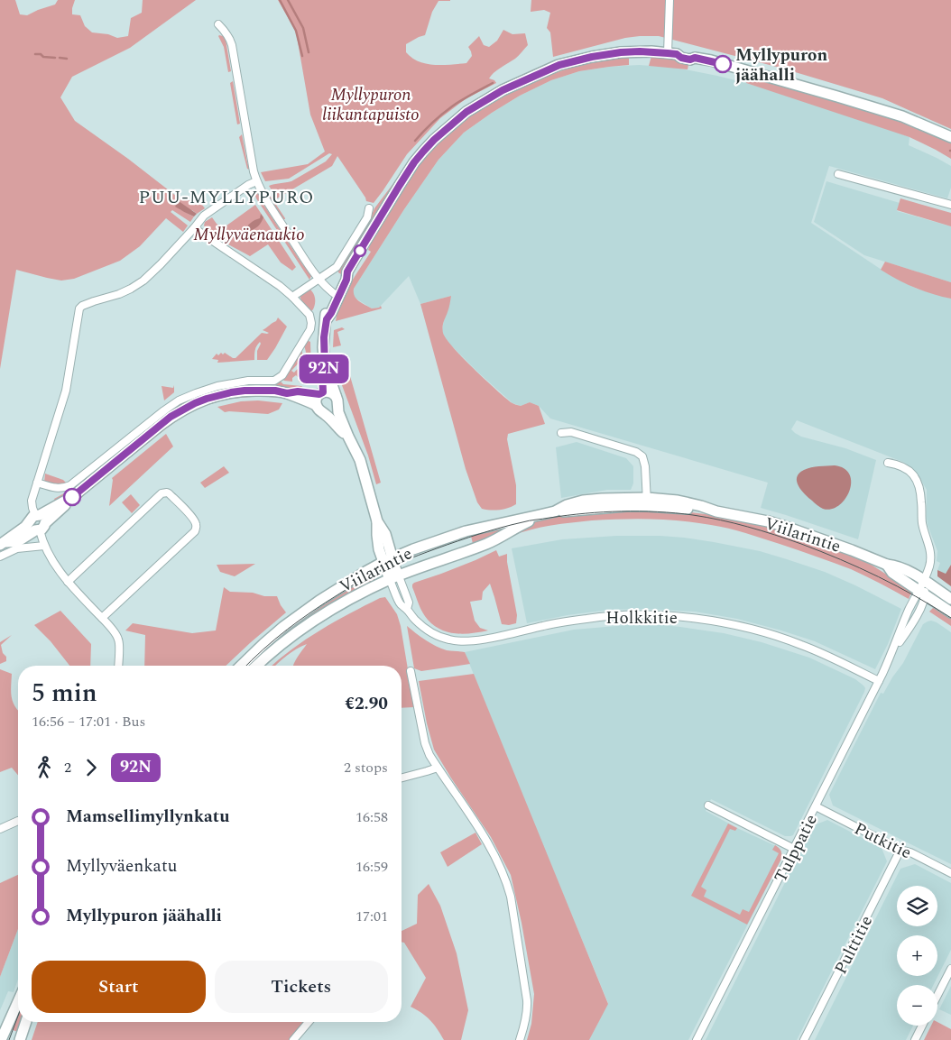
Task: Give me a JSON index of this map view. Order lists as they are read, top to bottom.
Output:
{
  "streets": {
    "main road": ["Viilarintie"],
    "street": [
      "Holkkitie",
      "Putkitie",
      "Tulppatie",
      "Pulttitie"
    ]
  },
  "crossings": [
    ["Viilarintie", "Holkkitie"],
    ["Viilarintie", "Tulppatie"],
    ["Holkkitie", "Tulppatie"],
    ["Putkitie", "Tulppatie"],
    ["Putkitie", "Pulttitie"]
  ],
  "districts": ["PUU-MYLLYPURO"],
  "parks": ["Myllypuron liikuntapuisto", "Myllyväenaukio"],
  "places": ["Myllypuron jäähalli"],
  "lines": ["bus line 92N"],
  "page": {
    "on_map": "92N",
    "heading": ["5 min", "16:56 – 17:01 · Bus", "€2.90"],
    "legs": ["2", "92N", "2 stops"],
    "list": [
      {
        "name": "Mamsellimyllynkatu",
        "value": "16:58"
      },
      {
        "name": "Myllyväenkatu",
        "value": "16:59"
      },
      {
        "name": "Myllypuron jäähalli",
        "value": "17:01"
      }
    ],
    "map_buttons": ["+", "−"],
    "buttons": ["Start", "Tickets"]
  }
}
